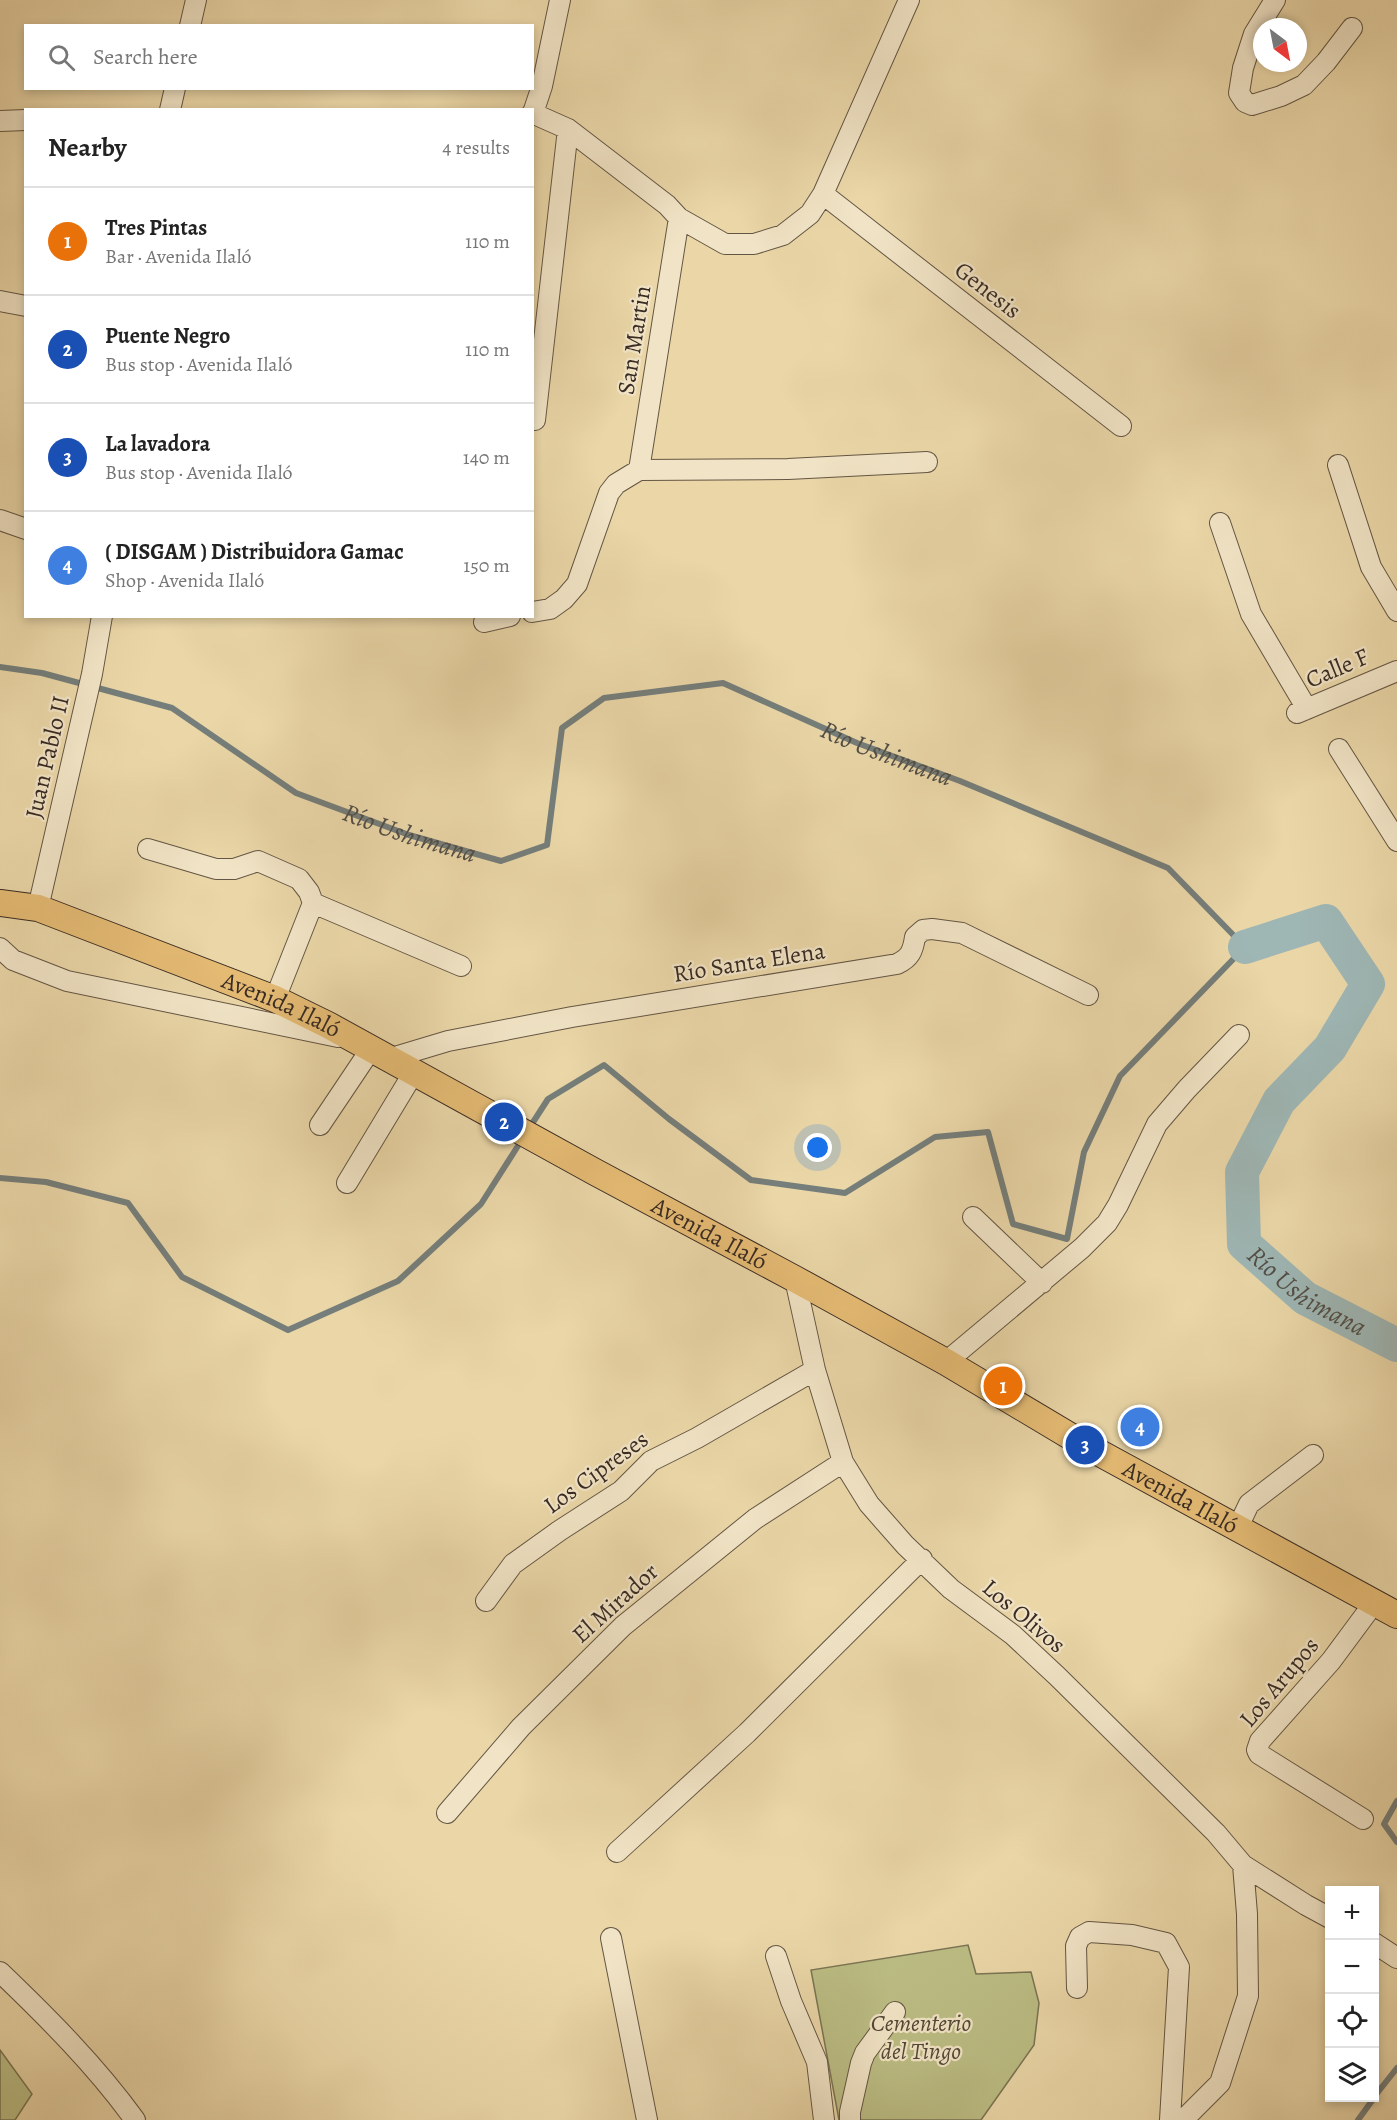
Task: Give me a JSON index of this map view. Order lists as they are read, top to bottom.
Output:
{
  "streets": {
    "main road": ["Avenida Ilaló"],
    "street": [
      "Genesis",
      "San Martin",
      "Calle F",
      "Juan Pablo II",
      "Río Santa Elena",
      "Los Cipreses",
      "El Mirador",
      "Los Olivos",
      "Los Arupos"
    ]
  },
  "crossings": [
    ["Juan Pablo II", "Avenida Ilaló"],
    ["Río Santa Elena", "Avenida Ilaló"],
    ["Avenida Ilaló", "Los Olivos"],
    ["Avenida Ilaló", "Los Arupos"],
    ["Los Cipreses", "Los Olivos"],
    ["El Mirador", "Los Olivos"]
  ],
  "water": ["Río Ushimana"],
  "parks": ["Cementerio del Tingo"],
  "north": "bottom right",
  "page": {
    "search": "Search here",
    "heading": ["Nearby", "4 results"],
    "list": [
      {
        "mark": "1",
        "name": "Tres Pintas",
        "note": "Bar · Avenida Ilaló",
        "value": "110 m"
      },
      {
        "mark": "2",
        "name": "Puente Negro",
        "note": "Bus stop · Avenida Ilaló",
        "value": "110 m"
      },
      {
        "mark": "3",
        "name": "La lavadora",
        "note": "Bus stop · Avenida Ilaló",
        "value": "140 m"
      },
      {
        "mark": "4",
        "name": "( DISGAM ) Distribuidora Gamac",
        "note": "Shop · Avenida Ilaló",
        "value": "150 m"
      }
    ],
    "pins": [
      "2",
      "1",
      "4",
      "3"
    ],
    "map_buttons": ["+", "−"]
  }
}
